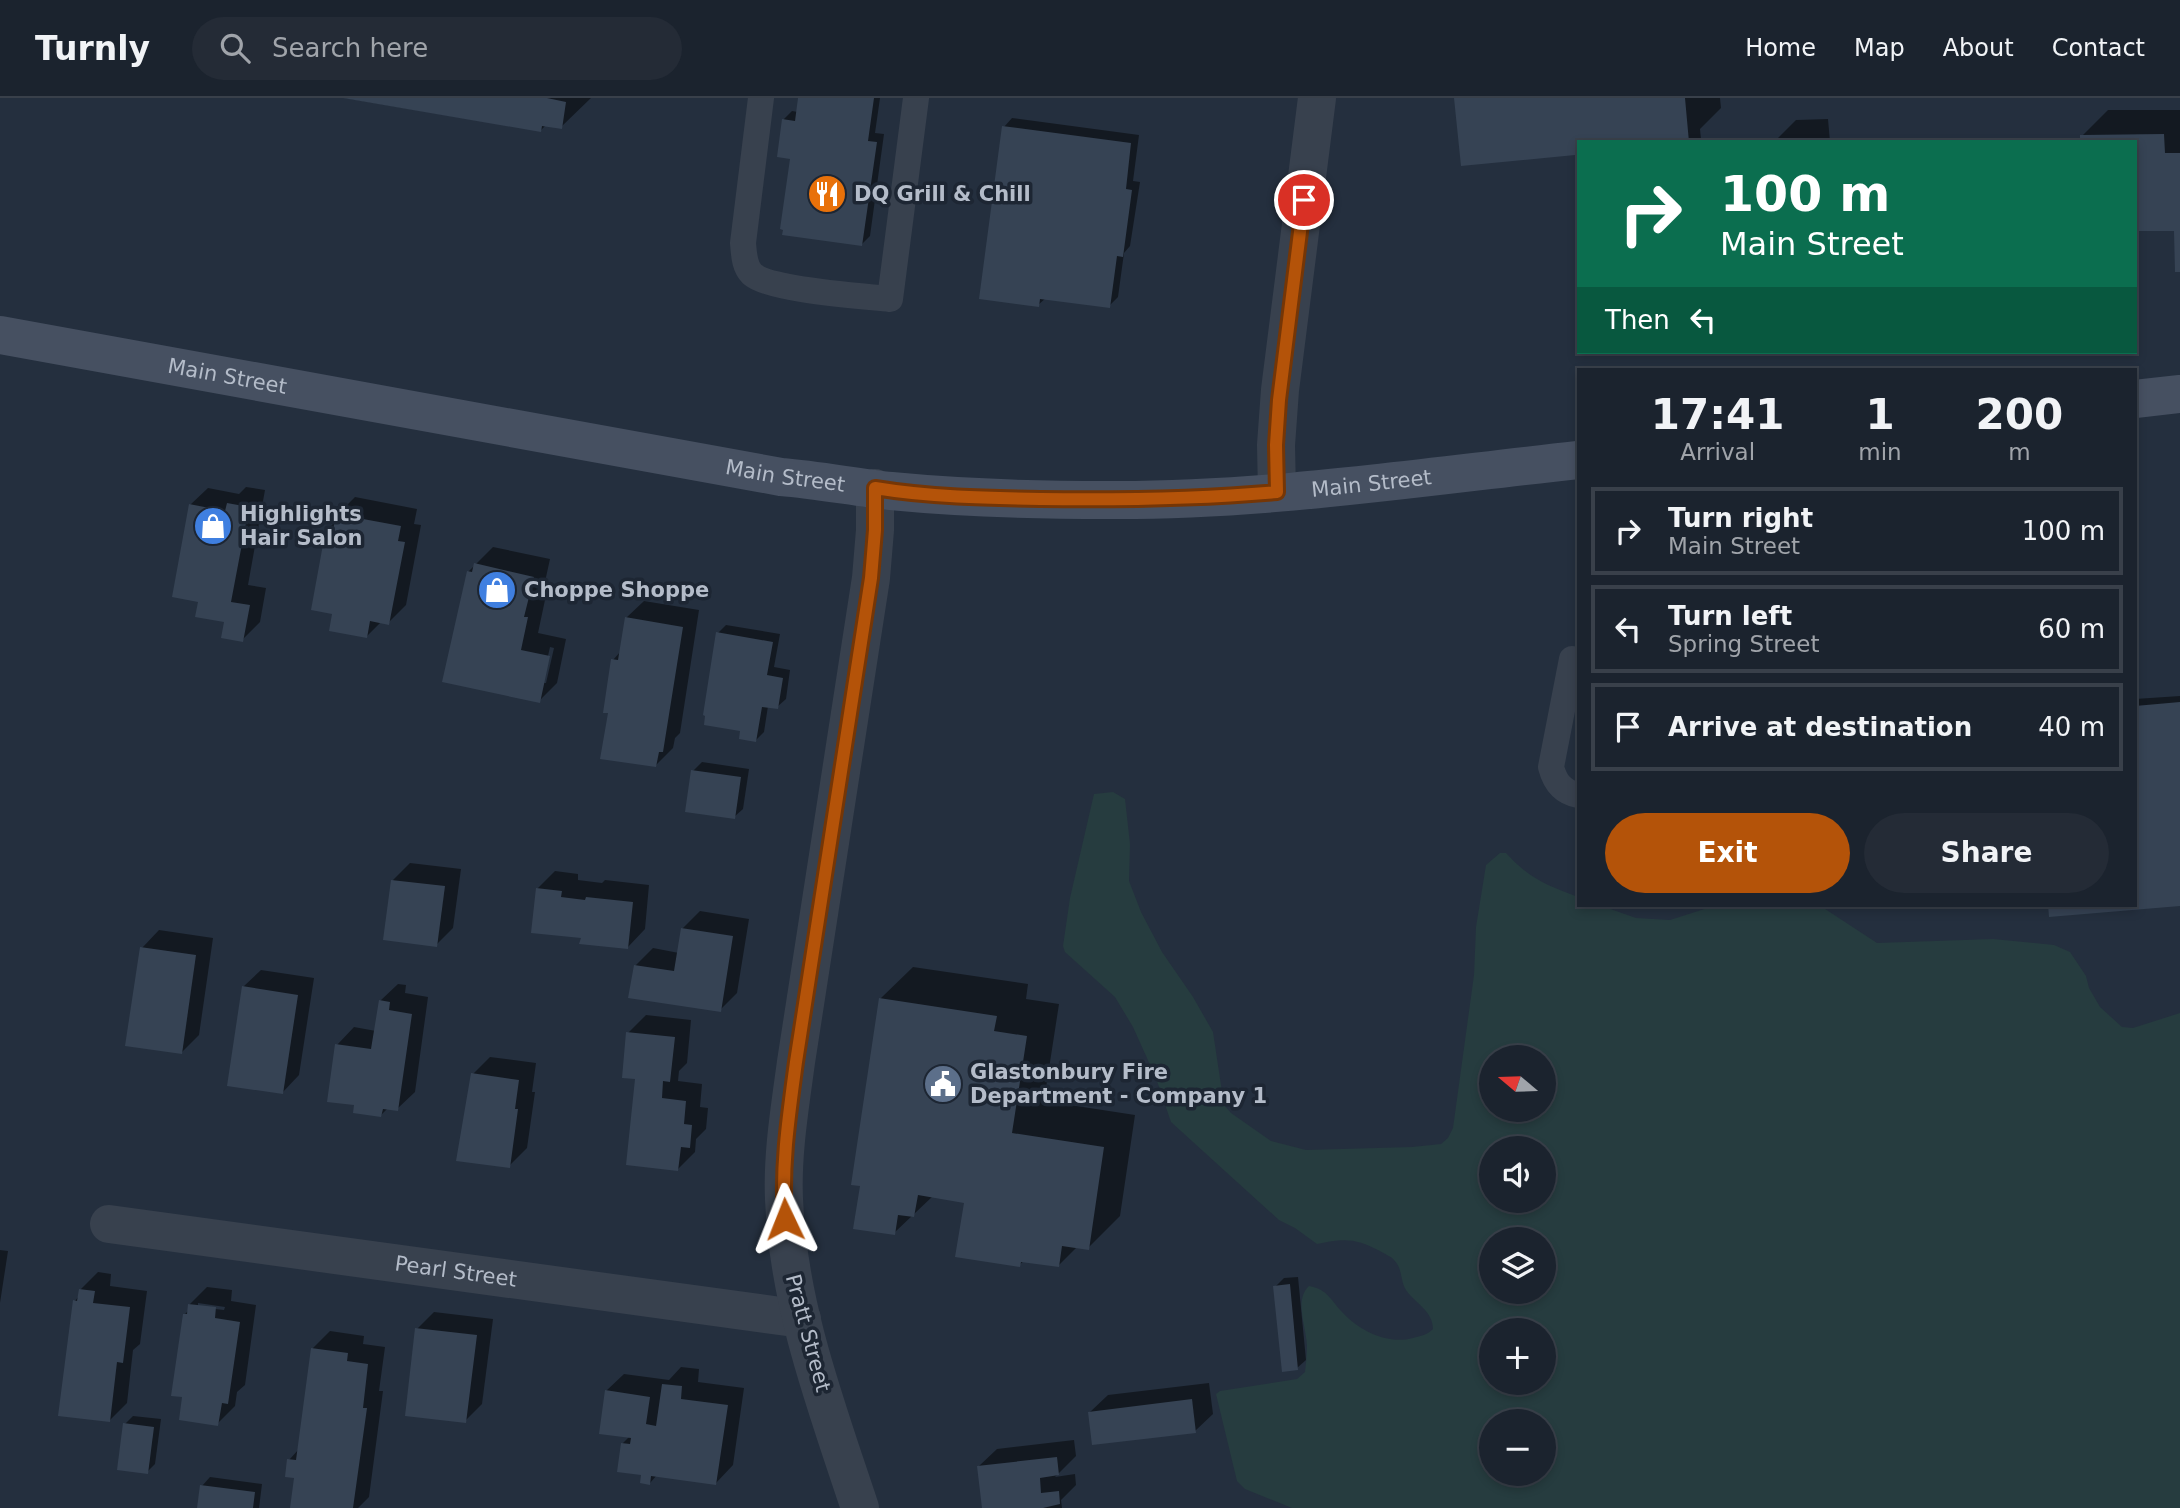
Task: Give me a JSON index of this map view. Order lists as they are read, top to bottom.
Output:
{
  "streets": {
    "main road": ["Main Street"],
    "street": ["Pearl Street", "Pratt Street"]
  },
  "crossings": [
    ["Main Street", "Pratt Street"],
    ["Pearl Street", "Pratt Street"]
  ],
  "places": {
    "restaurant": ["DQ Grill & Chill"],
    "shop": ["Highlights Hair Salon", "Choppe Shoppe"],
    "public building": ["Glastonbury Fire Department - Company 1"]
  },
  "north": "left",
  "page": {
    "header": "Turnly",
    "search": "Search here",
    "nav": [
      "Home",
      "Map",
      "About",
      "Contact"
    ],
    "turn": ["100 m", "Main Street"],
    "then": "Then",
    "eta": [
      "17:41",
      "Arrival",
      "1",
      "min",
      "200",
      "m"
    ],
    "list": [
      {
        "name": "Turn right",
        "note": "Main Street",
        "value": "100 m"
      },
      {
        "name": "Turn left",
        "note": "Spring Street",
        "value": "60 m"
      },
      {
        "name": "Arrive at destination",
        "value": "40 m"
      }
    ],
    "buttons": ["Exit", "Share"],
    "map_buttons": ["+", "−"]
  }
}
